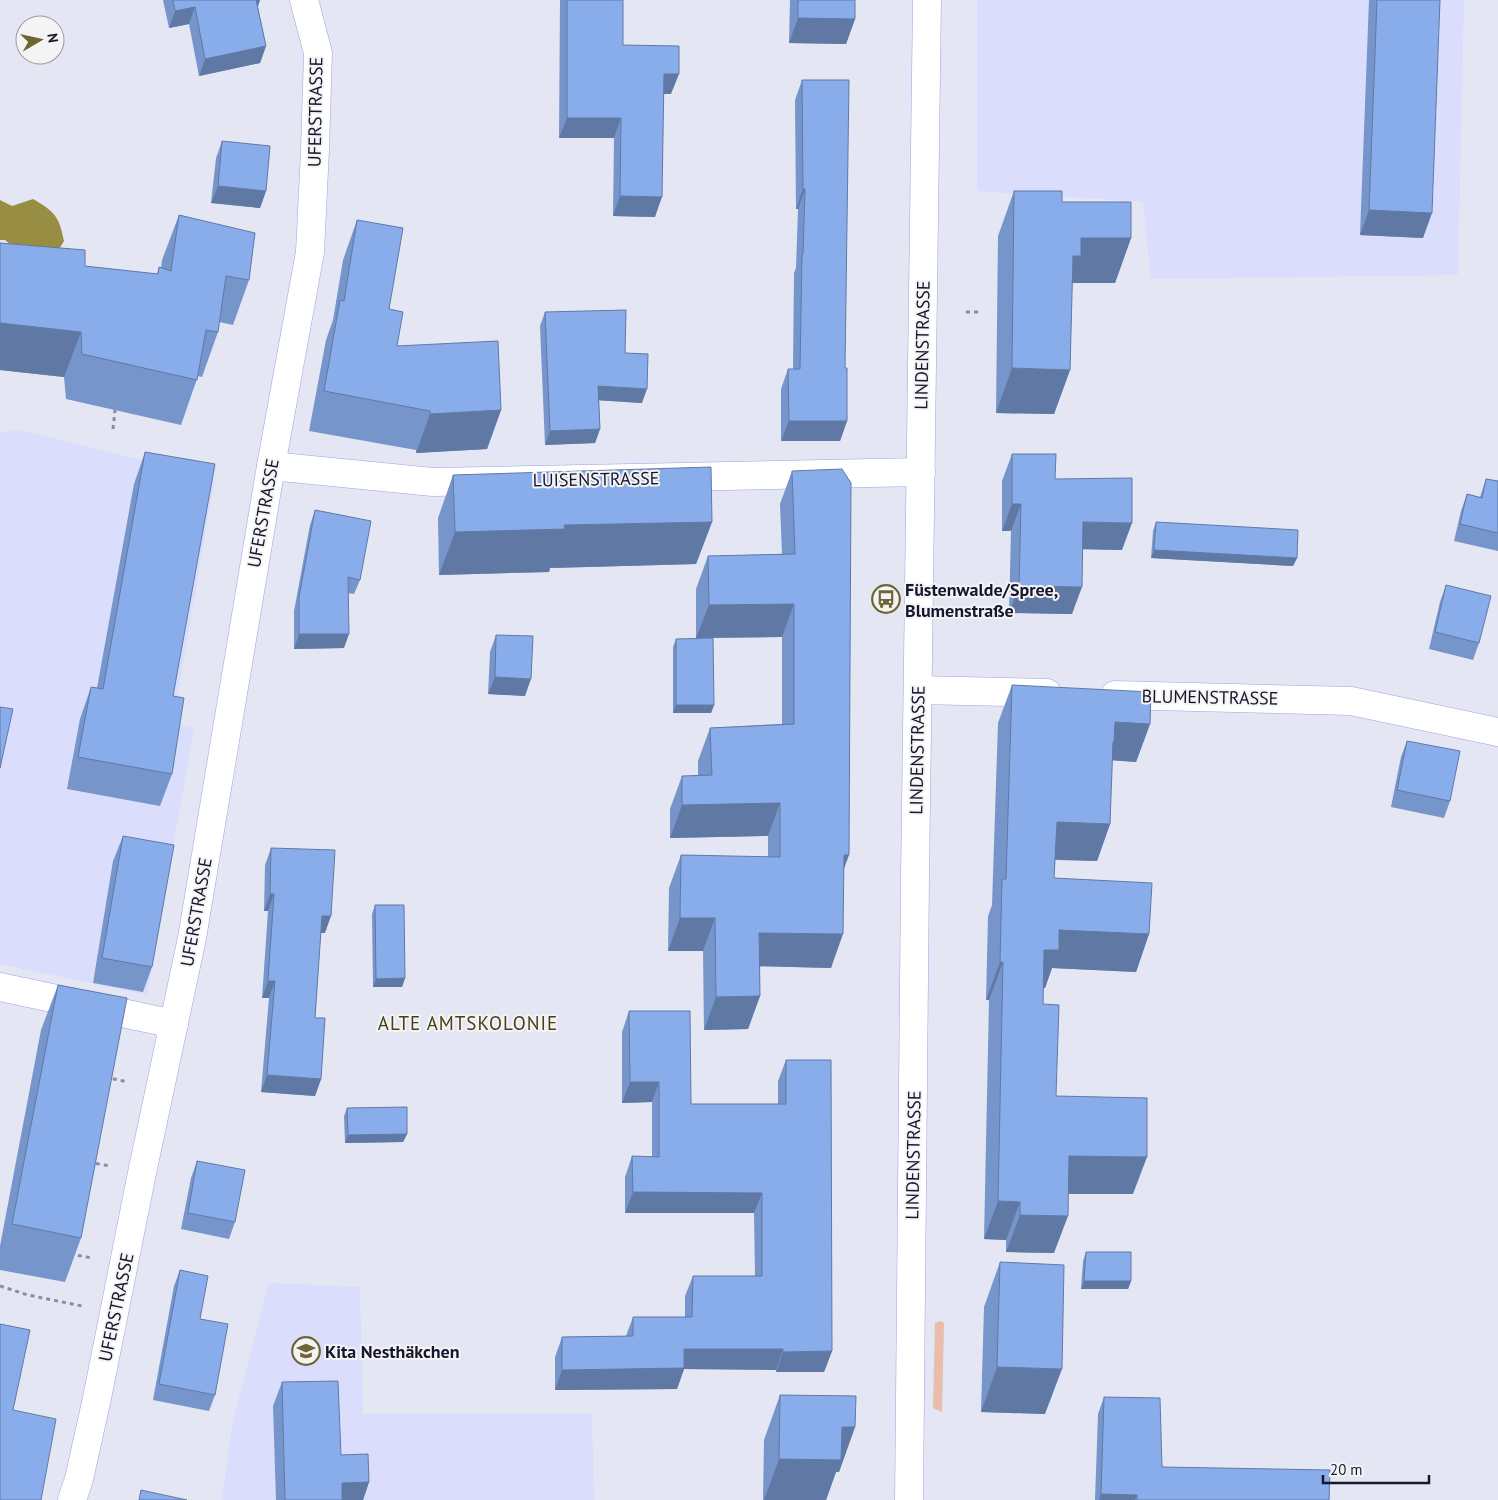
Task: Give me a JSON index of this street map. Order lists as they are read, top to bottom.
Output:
{
  "streets": {
    "street": [
      "UFERSTRASSE",
      "LINDENSTRASSE",
      "LUISENSTRASSE",
      "BLUMENSTRASSE"
    ]
  },
  "crossings": [
    ["UFERSTRASSE", "LUISENSTRASSE"],
    ["LINDENSTRASSE", "LUISENSTRASSE"],
    ["LINDENSTRASSE", "BLUMENSTRASSE"]
  ],
  "districts": ["ALTE AMTSKOLONIE"],
  "places": {
    "bus stop": ["Füstenwalde/Spree, Blumenstraße"],
    "school or university": ["Kita Nesthäkchen"]
  },
  "scale_bar": "20 m",
  "north": "right"
}
